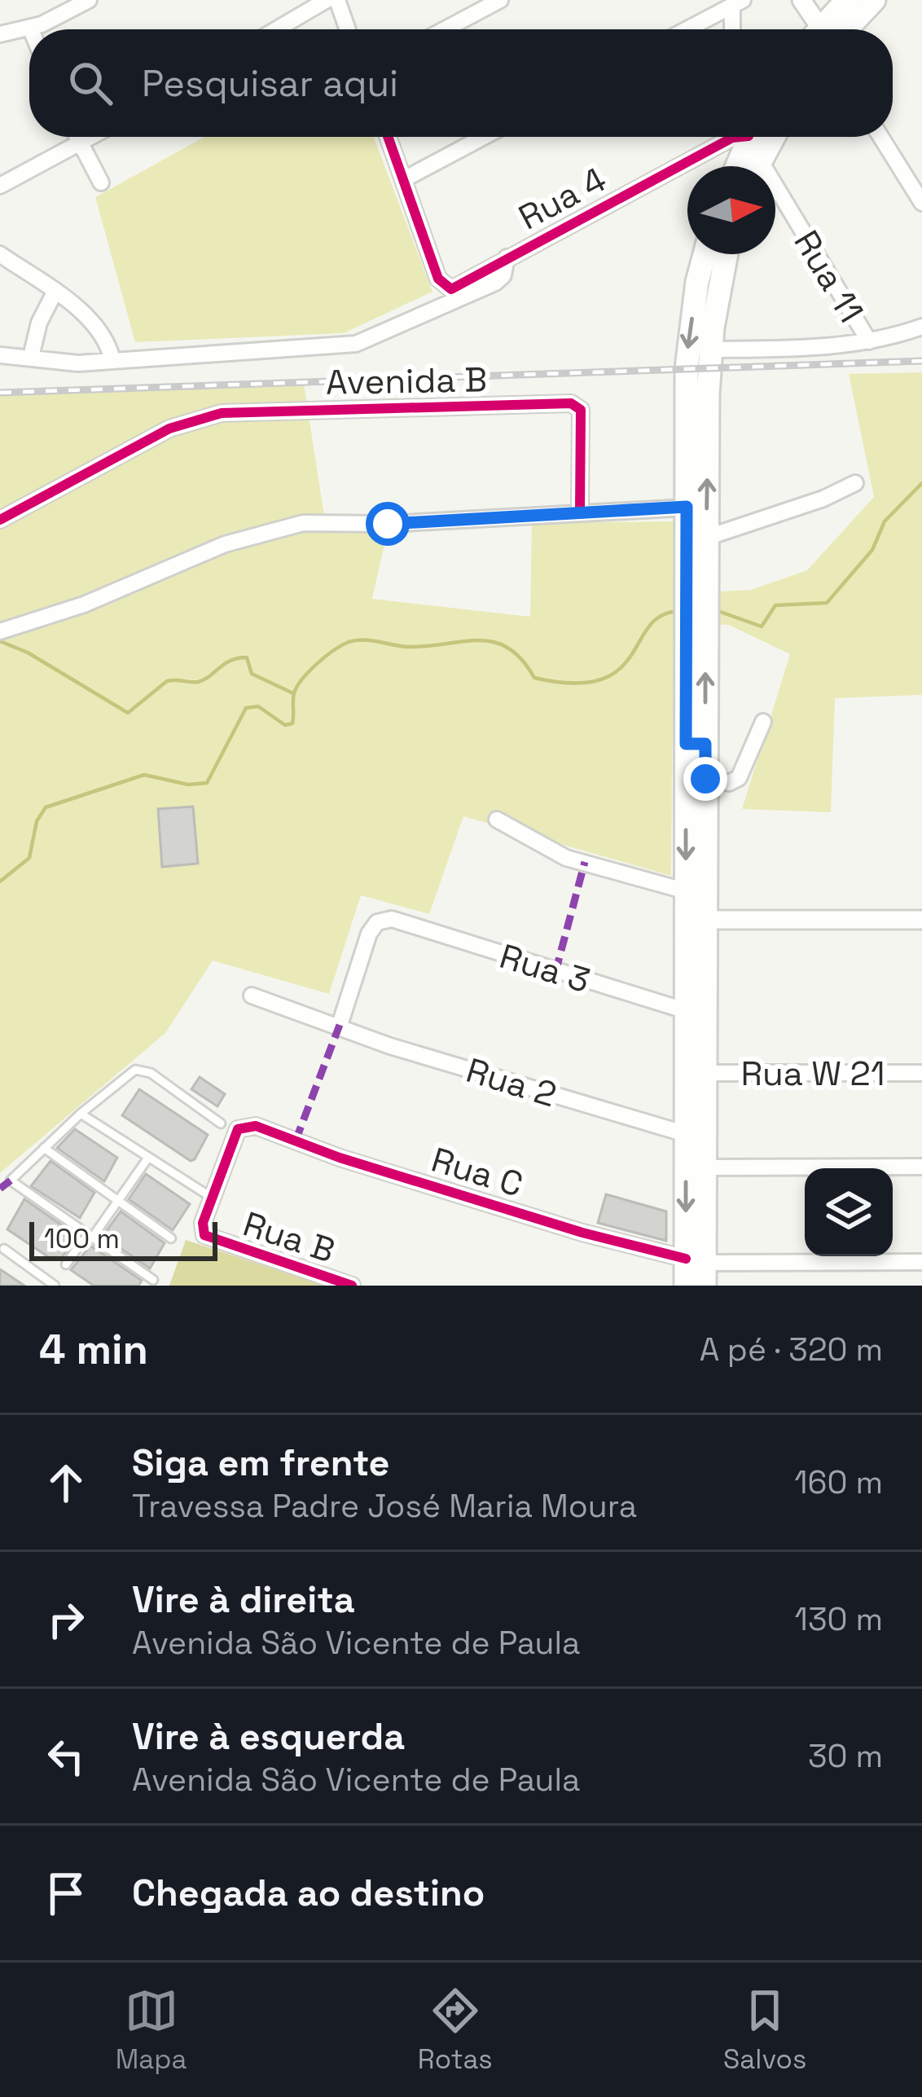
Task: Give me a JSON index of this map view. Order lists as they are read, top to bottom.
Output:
{
  "streets": {
    "street": [
      "Rua 4",
      "Rua 11",
      "Avenida B",
      "Rua 3",
      "Rua W 21",
      "Rua 2",
      "Rua C",
      "Rua B"
    ]
  },
  "crossings": [
    ["Rua 3", "Rua 2"],
    ["Rua C", "Rua B"]
  ],
  "scale_bar": "100 m",
  "north": "right",
  "page": {
    "search": "Pesquisar aqui",
    "scale": "100 m",
    "heading": ["4 min", "A pé · 320 m"],
    "list": [
      ["Siga em frente", "Travessa Padre José Maria Moura", "160 m"],
      ["Vire à direita", "Avenida São Vicente de Paula", "130 m"],
      ["Vire à esquerda", "Avenida São Vicente de Paula", "30 m"],
      "Chegada ao destino"
    ],
    "nav": ["Mapa", "Rotas", "Salvos"]
  }
}
